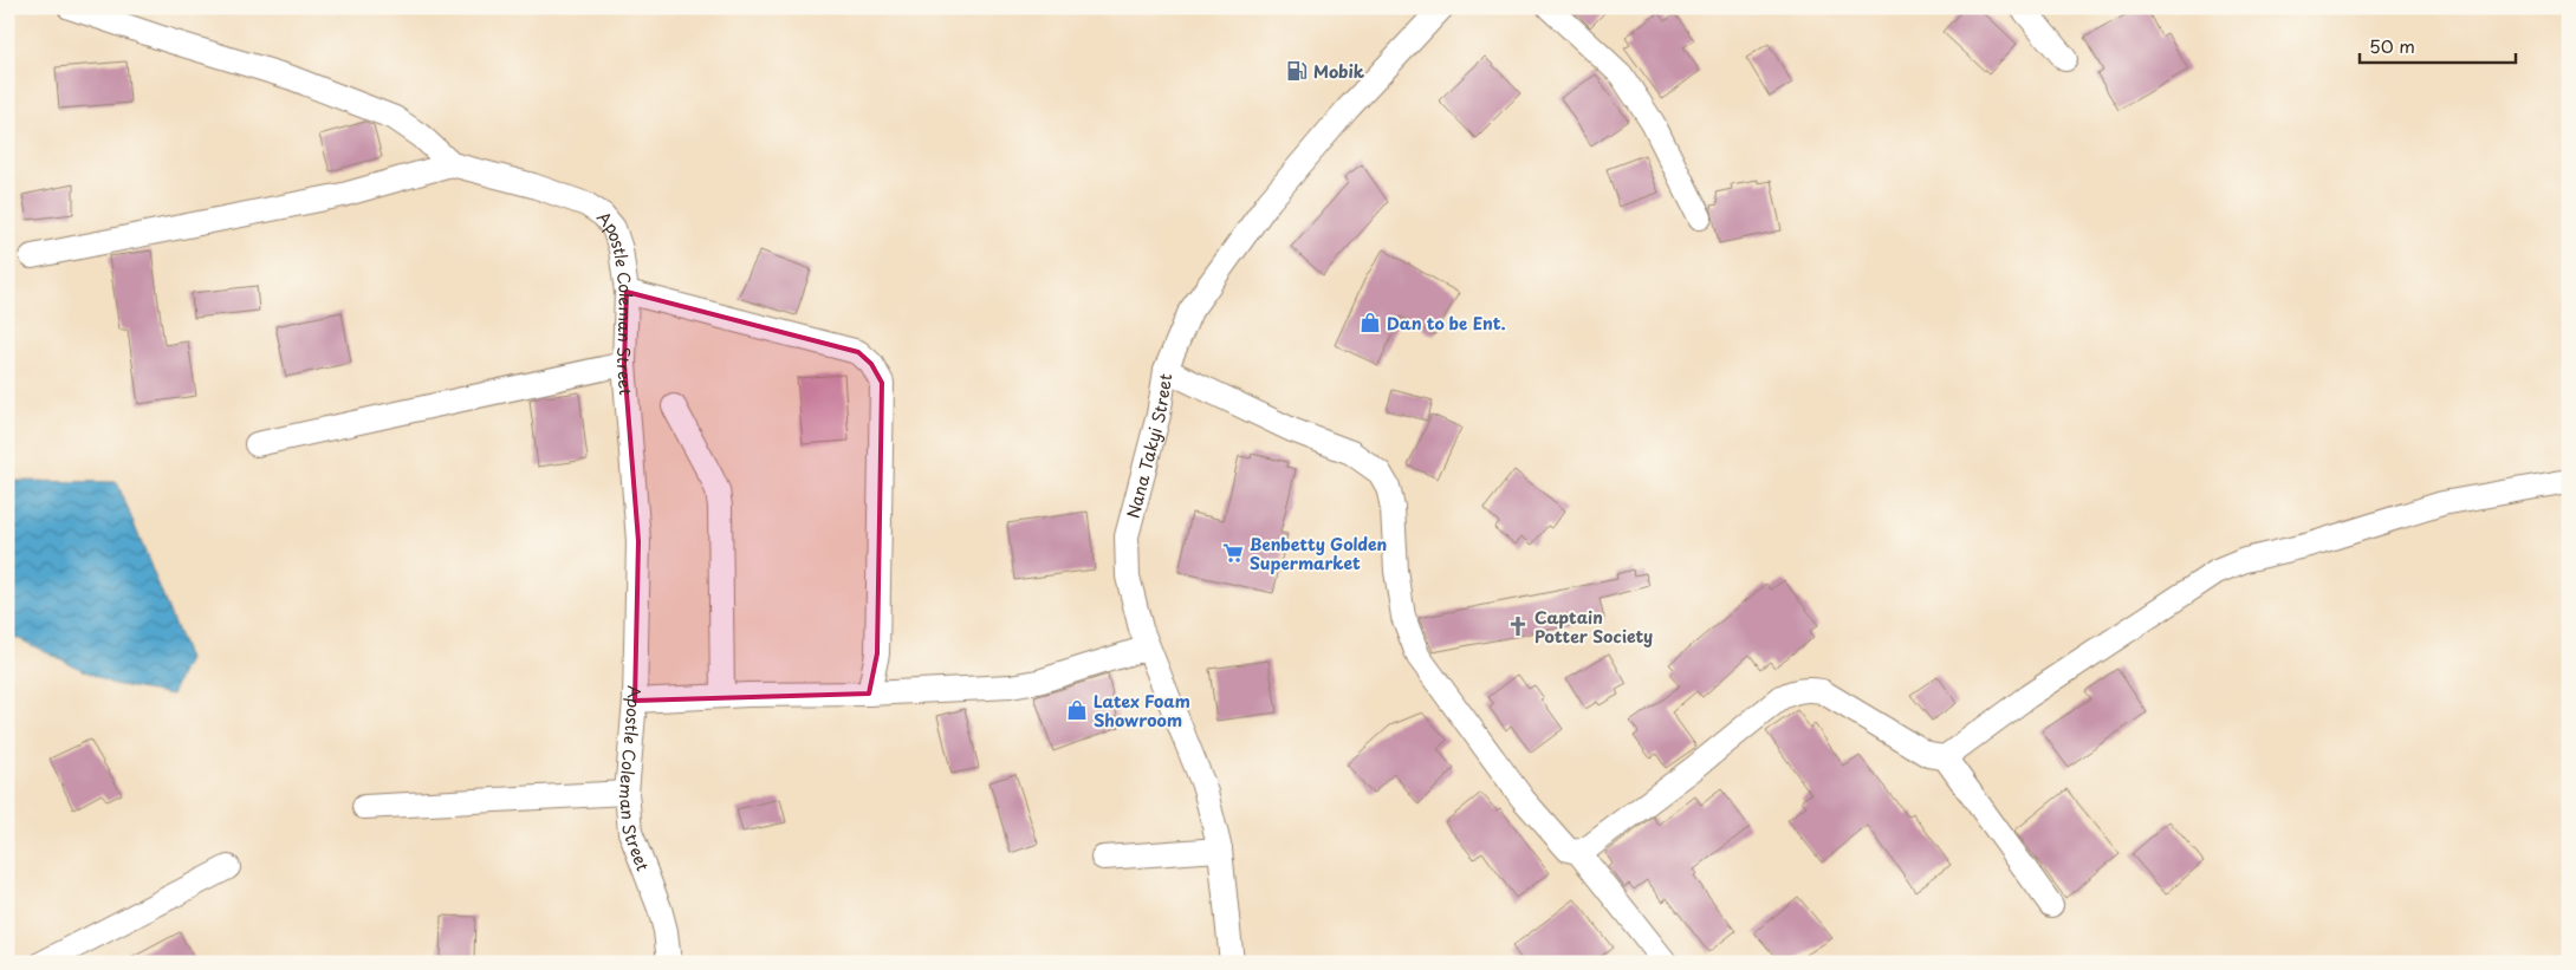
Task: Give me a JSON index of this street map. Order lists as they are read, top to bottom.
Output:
{
  "streets": {
    "street": ["Apostle Coleman Street", "Nana Takyi Street"]
  },
  "places": {
    "fuel station": ["Mobik"],
    "shop": ["Dan to be Ent.", "Latex Foam Showroom"],
    "supermarket": ["Benbetty Golden Supermarket"],
    "church": ["Captain Potter Society"]
  },
  "scale_bar": "50 m"
}
